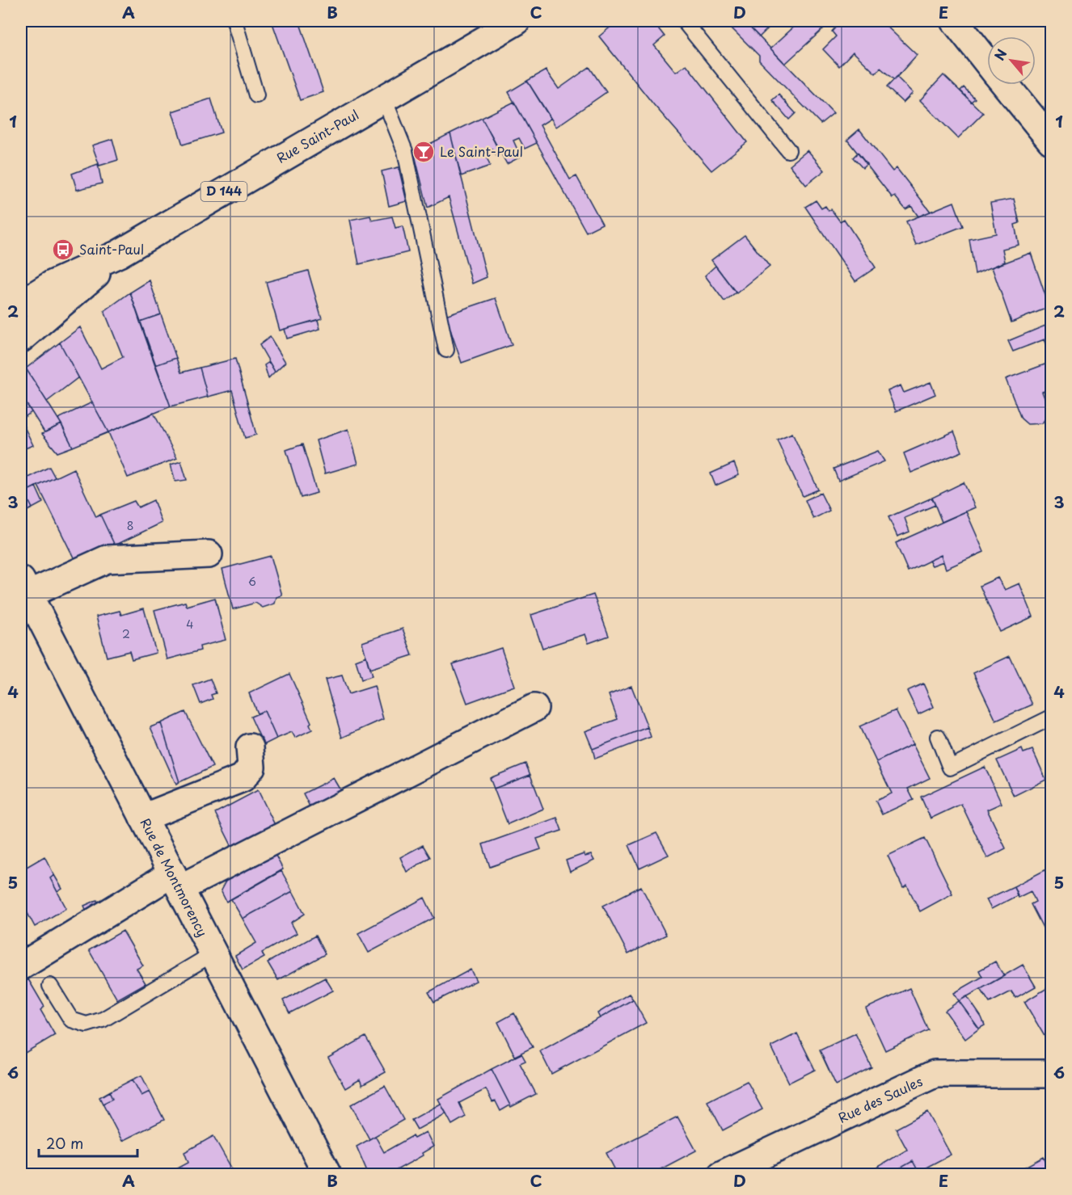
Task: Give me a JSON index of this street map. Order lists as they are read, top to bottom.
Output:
{
  "streets": {
    "street": [
      "Rue Saint-Paul",
      "D 144",
      "Rue de Montmorency",
      "Rue des Saules"
    ]
  },
  "places": {
    "bar": ["Le Saint-Paul"],
    "bus stop": ["Saint-Paul"]
  },
  "house_numbers": [
    "8",
    "6",
    "4",
    "2"
  ],
  "scale_bar": "20 m",
  "north": "top left",
  "grid": {
    "columns": [
      "A",
      "B",
      "C",
      "D",
      "E"
    ],
    "rows": [
      "1",
      "2",
      "3",
      "4",
      "5",
      "6"
    ]
  }
}
